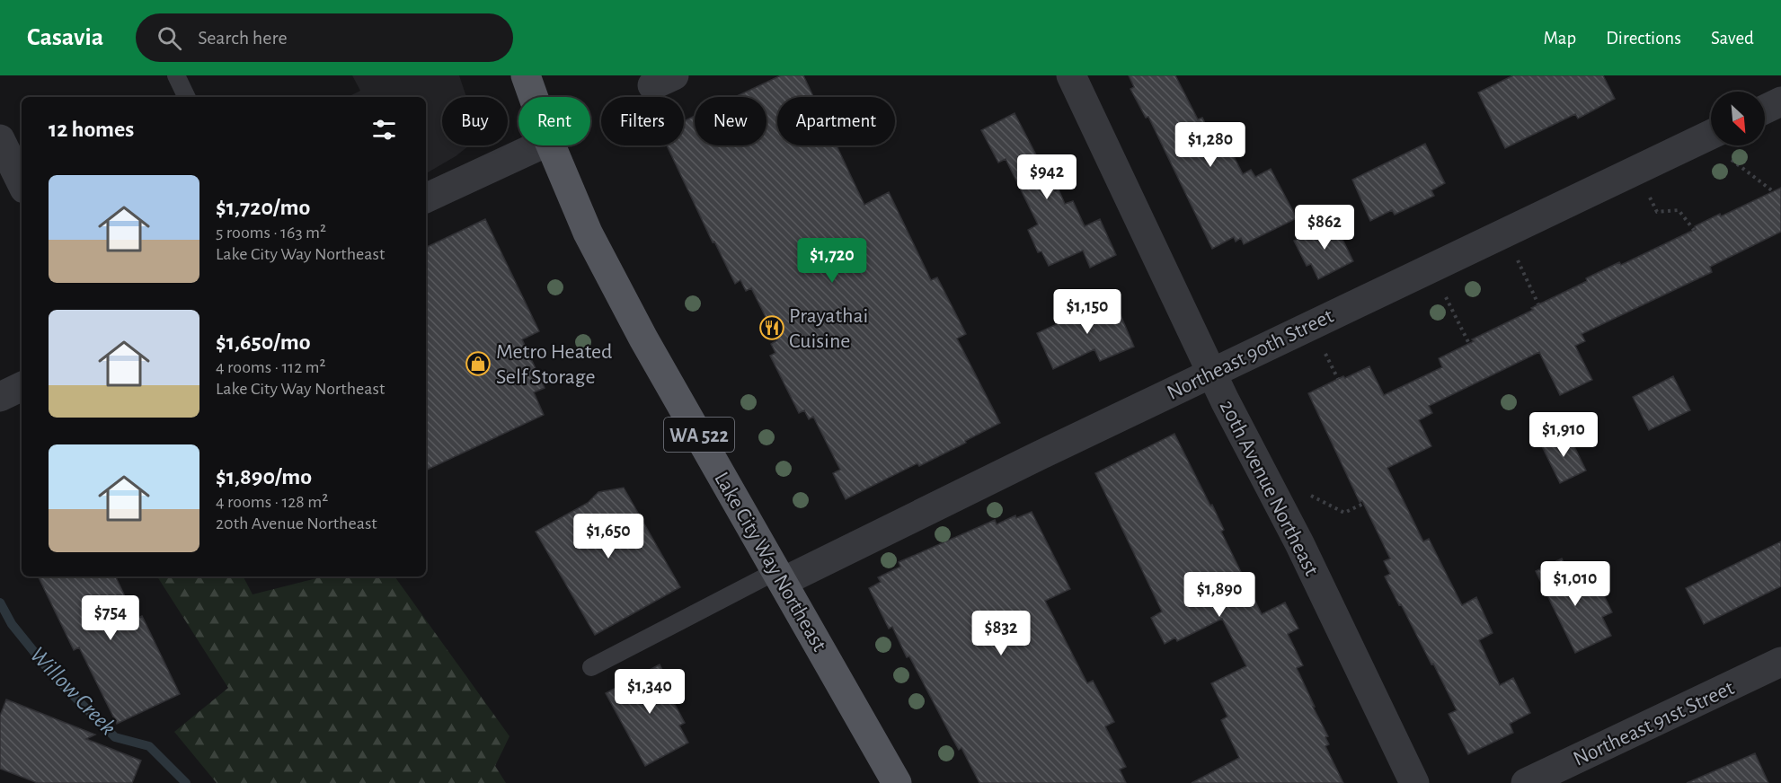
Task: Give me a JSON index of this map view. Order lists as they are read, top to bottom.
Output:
{
  "streets": {
    "main road": ["WA 522", "Lake City Way Northeast"],
    "street": ["Northeast 90th Street", "20th Avenue Northeast", "Northeast 91st Street"]
  },
  "crossings": [
    ["Northeast 90th Street", "20th Avenue Northeast"],
    ["Northeast 90th Street", "Lake City Way Northeast"]
  ],
  "water": ["Willow Creek"],
  "places": {
    "restaurant": ["Prayathai Cuisine"],
    "shop": ["Metro Heated Self Storage"]
  },
  "north": "bottom right",
  "page": {
    "header": "Casavia",
    "search": "Search here",
    "nav": ["Map", "Directions", "Saved"],
    "chip": [
      "Buy",
      "Rent",
      "Filters",
      "New",
      "Apartment"
    ],
    "heading": "12 homes",
    "price": [
      "$1,280",
      "$942",
      "$862",
      "$1,720",
      "$1,150",
      "$1,910",
      "$1,650",
      "$1,010",
      "$1,890",
      "$754",
      "$832",
      "$1,340"
    ],
    "list": [
      {
        "name": "$1,720/mo",
        "note": "5 rooms · 163 m² · Lake City Way Northeast"
      },
      {
        "name": "$1,650/mo",
        "note": "4 rooms · 112 m² · Lake City Way Northeast"
      },
      {
        "name": "$1,890/mo",
        "note": "4 rooms · 128 m² · 20th Avenue Northeast"
      }
    ]
  }
}
